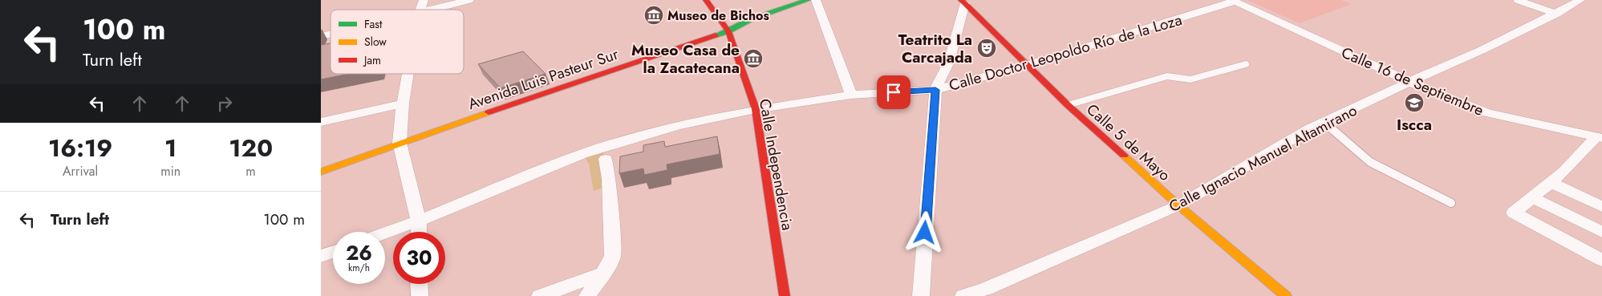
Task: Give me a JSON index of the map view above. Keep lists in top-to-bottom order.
{
  "streets": {
    "street": [
      "Calle Doctor Leopoldo Río de la Loza",
      "Avenida Luis Pasteur Sur",
      "Calle 16 de Septiembre",
      "Calle 5 de Mayo",
      "Calle Ignacio Manuel Altamirano",
      "Calle Independencia"
    ]
  },
  "crossings": [
    ["Calle Doctor Leopoldo Río de la Loza", "Calle 16 de Septiembre"],
    ["Calle Doctor Leopoldo Río de la Loza", "Calle 5 de Mayo"],
    ["Calle Doctor Leopoldo Río de la Loza", "Calle Independencia"],
    ["Avenida Luis Pasteur Sur", "Calle Independencia"],
    ["Calle 16 de Septiembre", "Calle Ignacio Manuel Altamirano"],
    ["Calle 5 de Mayo", "Calle Ignacio Manuel Altamirano"]
  ],
  "places": {
    "museum": ["Museo de Bichos", "Museo Casa de la Zacatecana"],
    "theatre": ["Teatrito La Carcajada"],
    "school or university": ["Iscca"]
  },
  "legend": ["Fast", "Slow", "Jam"],
  "page": {
    "turn": ["100 m", "Turn left"],
    "eta": [
      "16:19",
      "Arrival",
      "1",
      "min",
      "120",
      "m"
    ],
    "list": [
      {
        "name": "Turn left",
        "value": "100 m"
      }
    ],
    "speed": "26 km/h",
    "limit": "30"
  }
}
